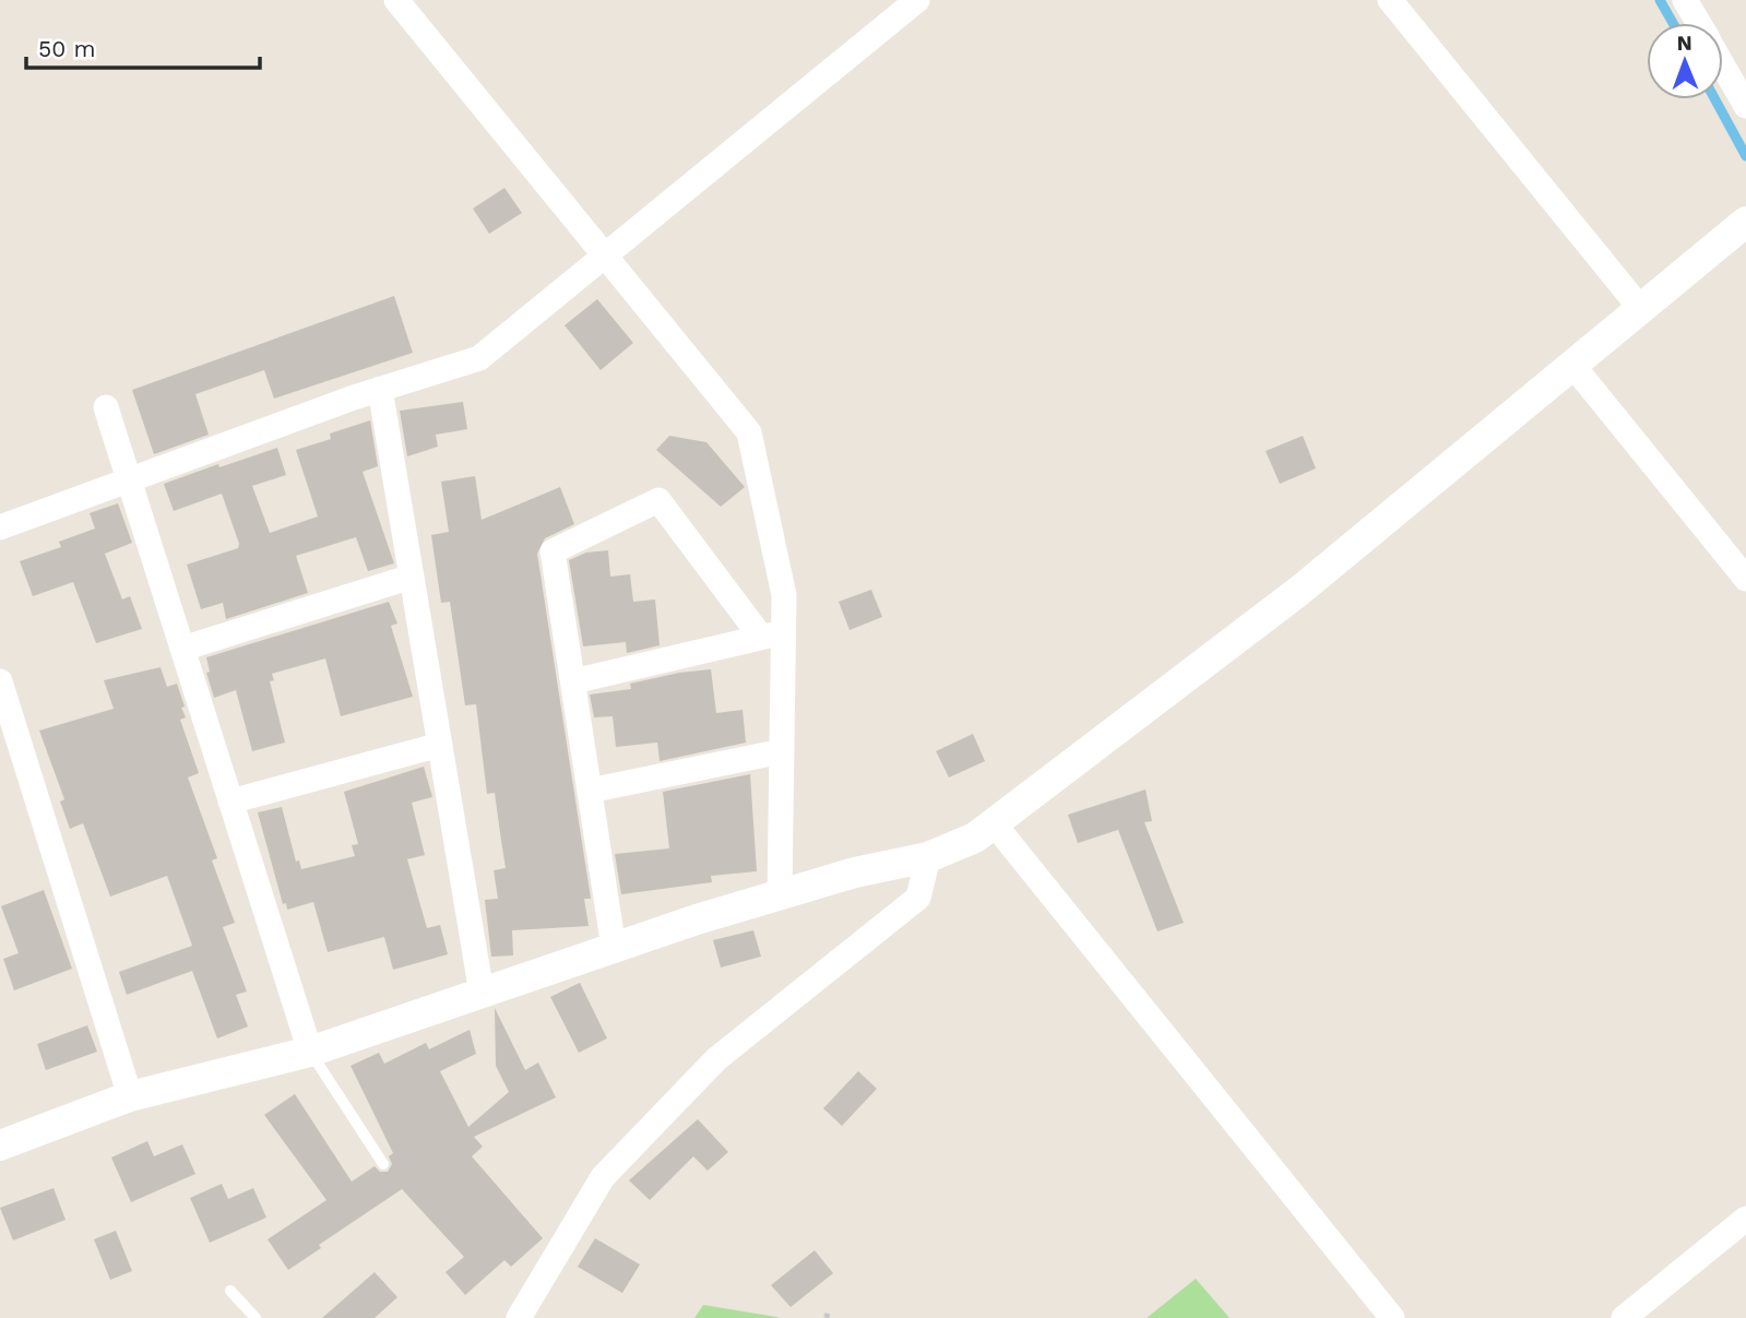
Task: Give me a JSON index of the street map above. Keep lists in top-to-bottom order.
{
  "scale_bar": "50 m",
  "north": "top"
}
